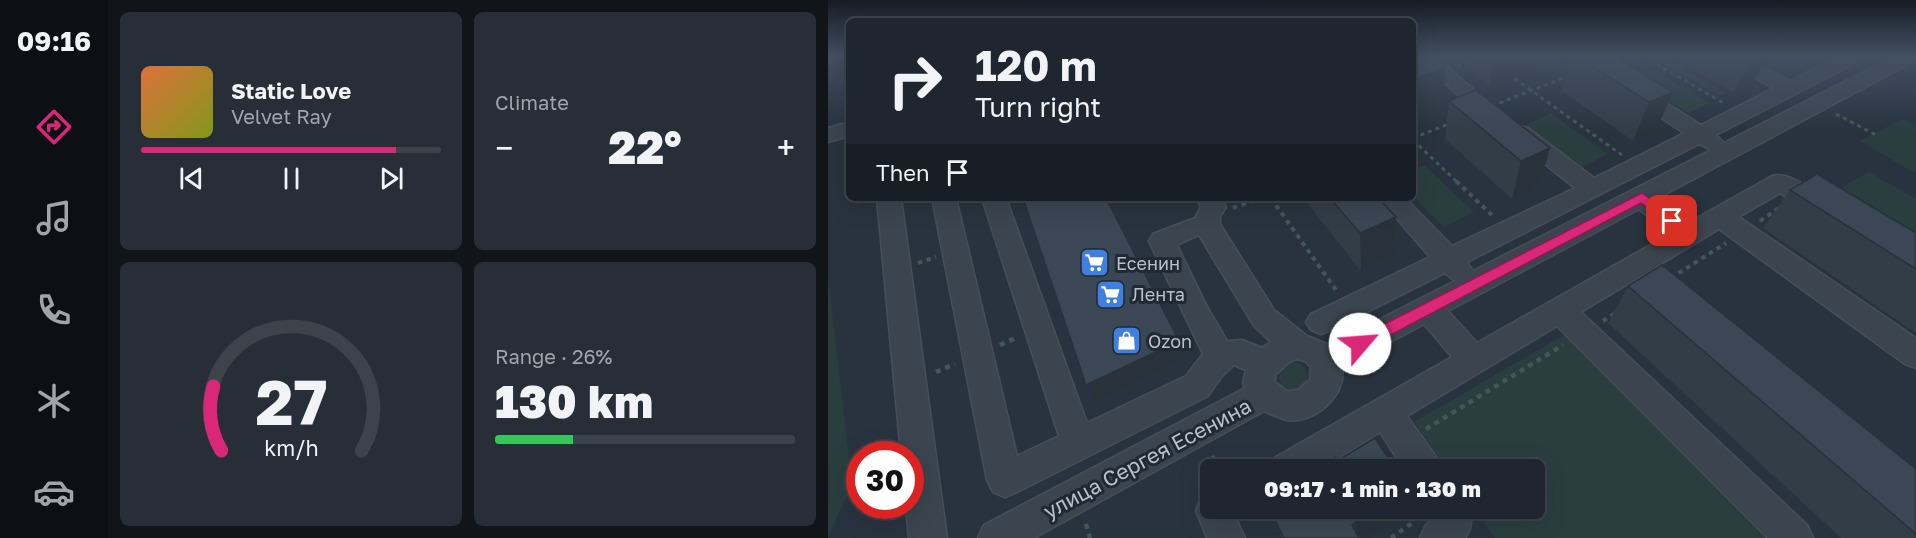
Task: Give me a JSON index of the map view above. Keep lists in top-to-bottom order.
{
  "streets": {
    "street": ["улица Сергея Есенина"]
  },
  "places": {
    "supermarket": ["Есенин", "Лента"],
    "shop": ["Ozon"]
  },
  "page": {
    "tabs": "09:16",
    "tile": [
      "Climate",
      ["Range · 26%", "130 km"]
    ],
    "turn": ["120 m", "Turn right"],
    "song": ["Static Love", "Velvet Ray"],
    "heat": ["−", "22°", "+"],
    "then": "Then",
    "limit": "30",
    "trip": "09:17 · 1 min · 130 m",
    "gauge": ["27", "km/h"]
  }
}
